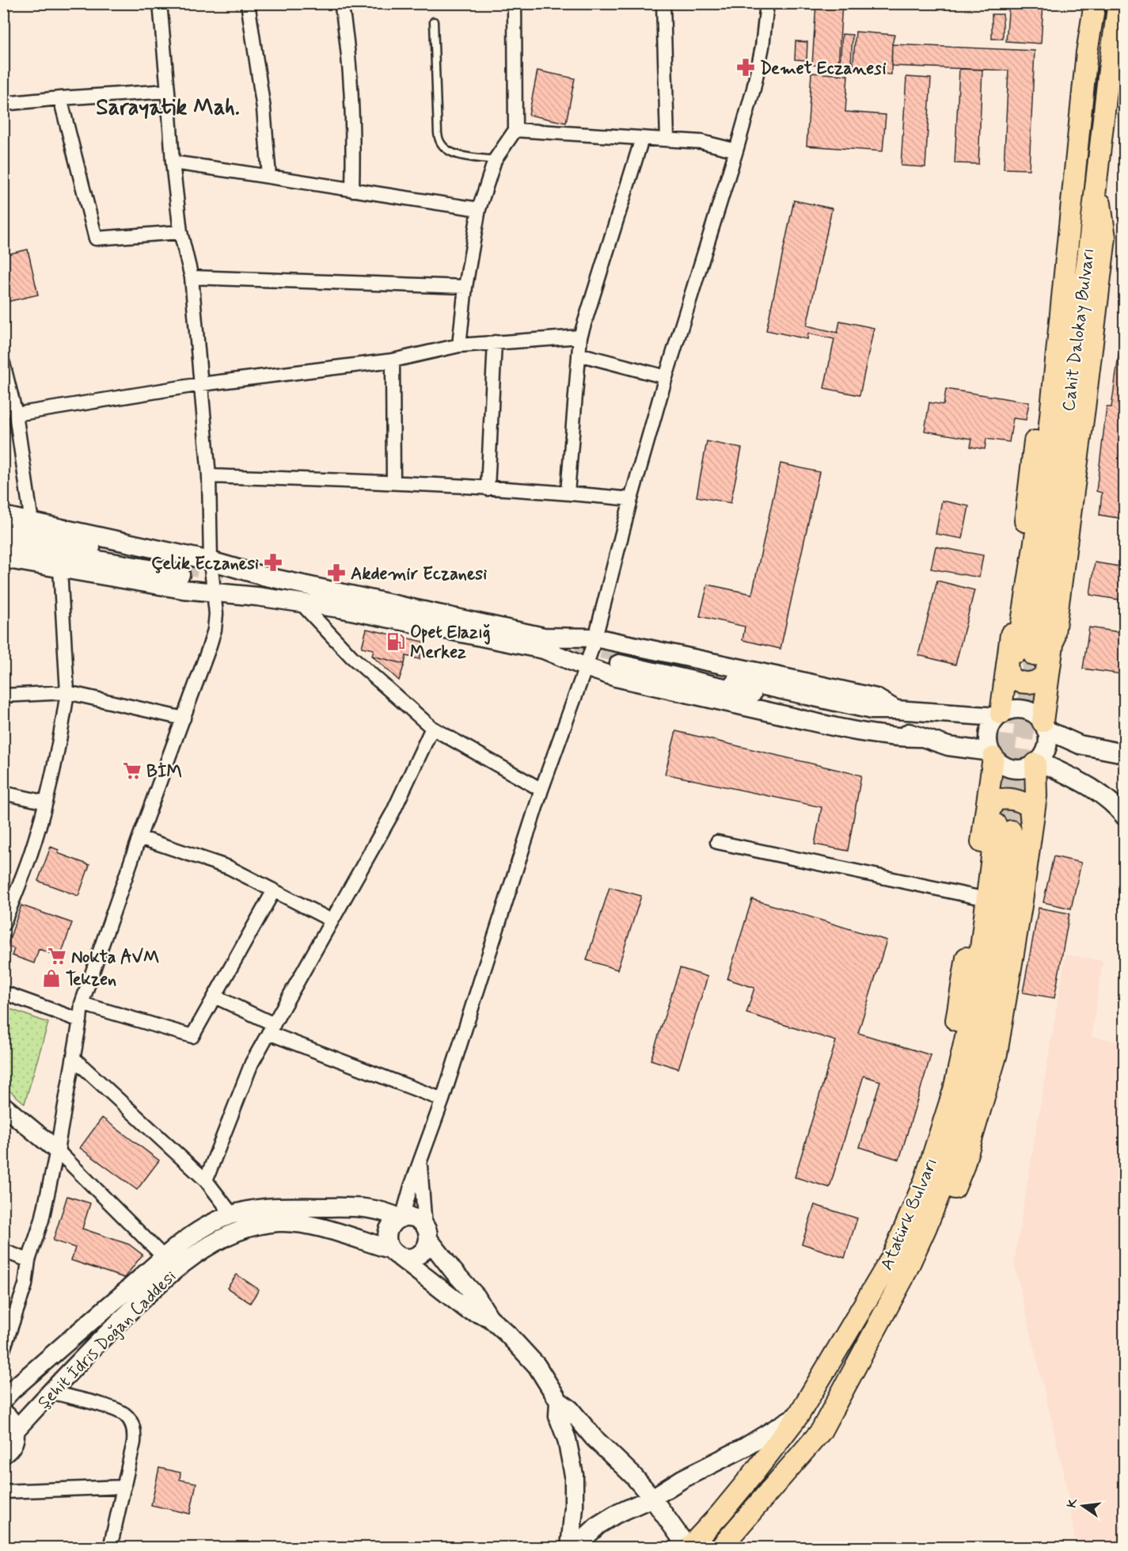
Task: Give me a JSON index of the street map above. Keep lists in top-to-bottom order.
{
  "streets": {
    "main road": ["Cahit Dalokay Bulvarı", "Atatürk Bulvarı", "Şehit İdris Doğan Caddesi"]
  },
  "districts": ["Sarayatik Mah."],
  "places": {
    "pharmacy": ["Demet Eczanesi", "Çelik Eczanesi", "Akdemir Eczanesi"],
    "fuel station": ["Opet Elazığ Merkez"],
    "supermarket": ["BİM", "Nokta AVM"],
    "shop": ["Tekzen"]
  },
  "north": "left"
}
